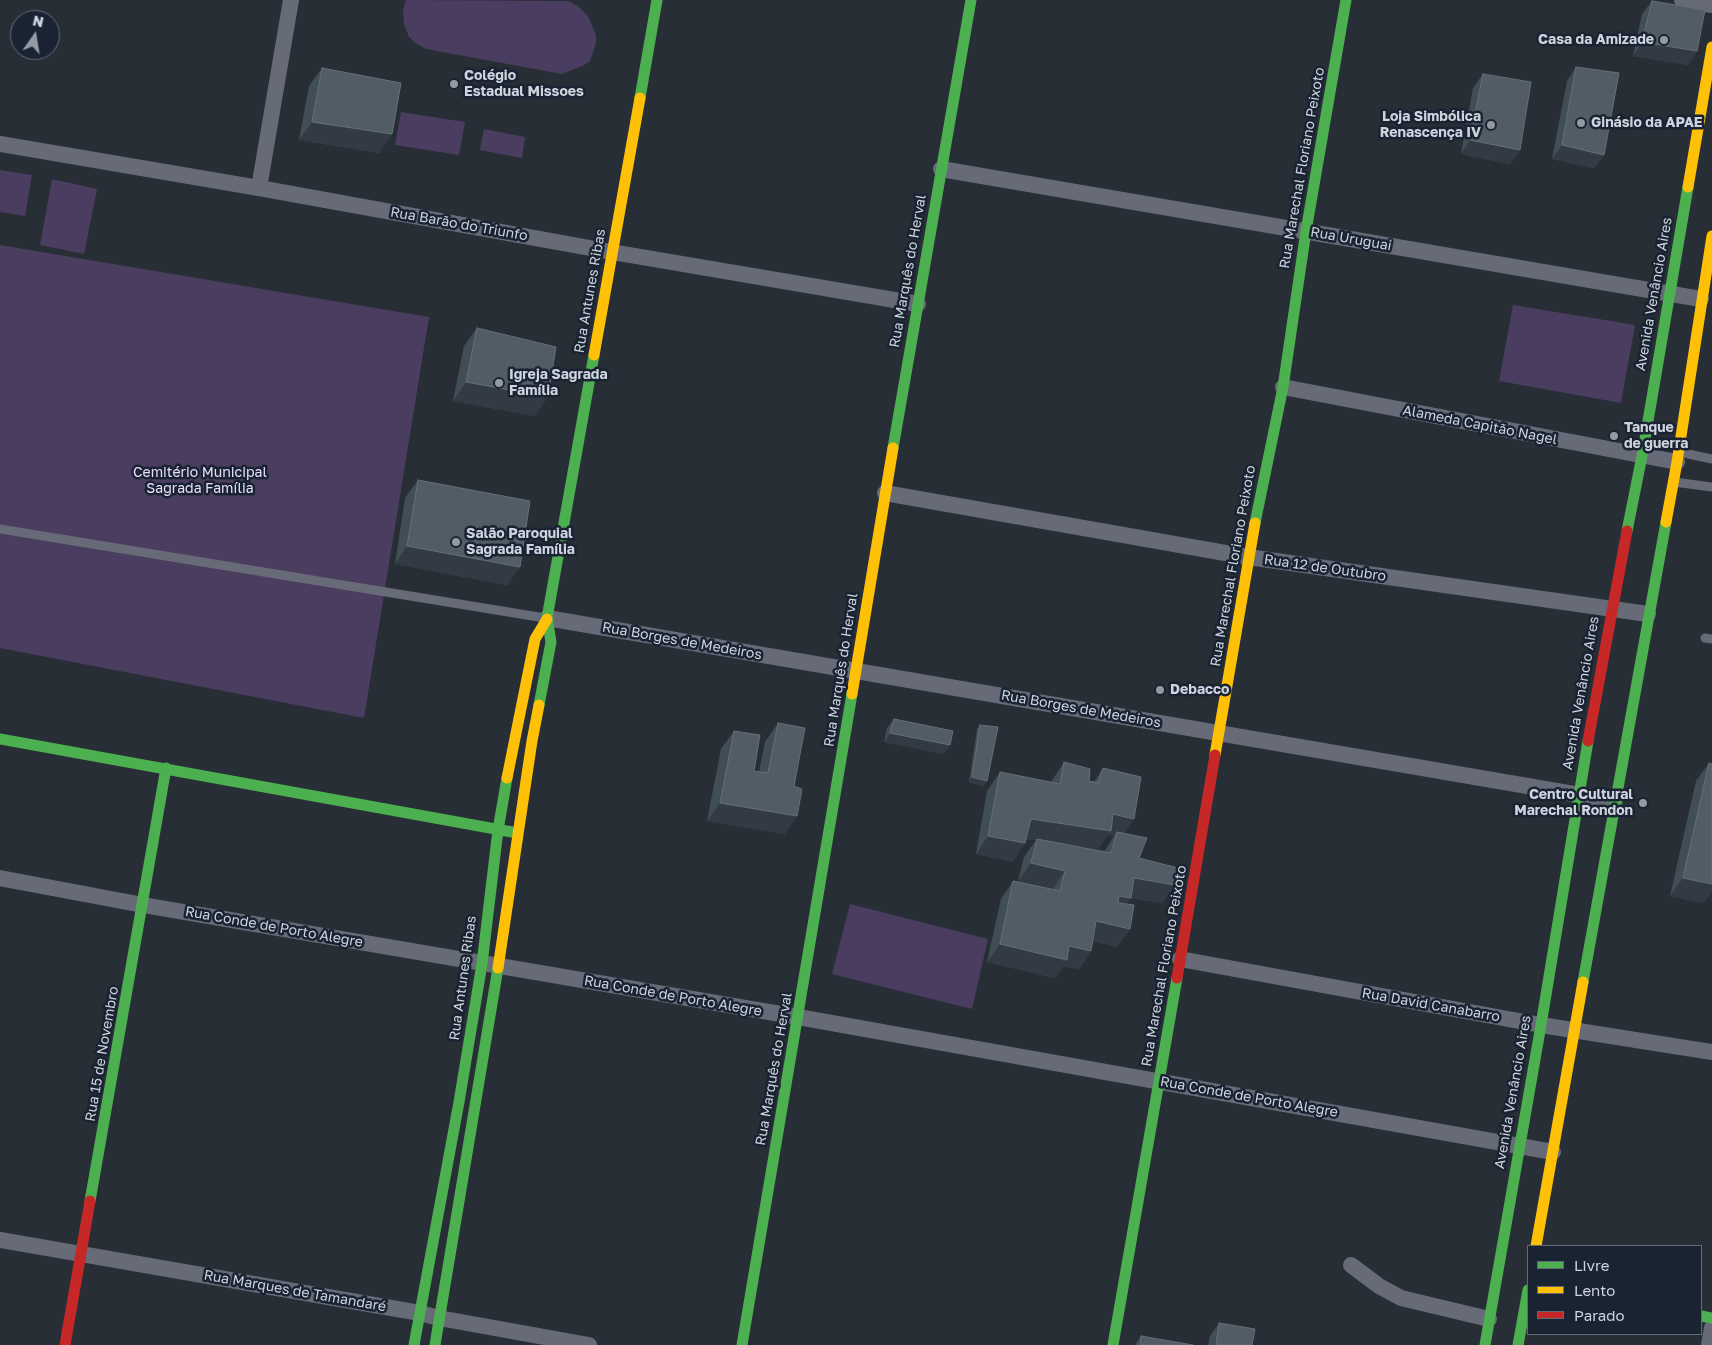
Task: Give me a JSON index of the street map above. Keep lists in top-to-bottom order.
{
  "streets": {
    "street": [
      "Rua Marechal Floriano Peixoto",
      "Rua Barão do Triunfo",
      "Rua Uruguai",
      "Rua Marquês do Herval",
      "Rua Antunes Ribas",
      "Avenida Venâncio Aires",
      "Alameda Capitão Nagel",
      "Rua 12 de Outubro",
      "Rua Borges de Medeiros",
      "Rua Conde de Porto Alegre",
      "Rua David Canabarro",
      "Rua 15 de Novembro",
      "Rua Marques de Tamandaré"
    ]
  },
  "crossings": [
    ["Rua Marechal Floriano Peixoto", "Rua Uruguai"],
    ["Rua Marechal Floriano Peixoto", "Alameda Capitão Nagel"],
    ["Rua Marechal Floriano Peixoto", "Rua 12 de Outubro"],
    ["Rua Marechal Floriano Peixoto", "Rua Borges de Medeiros"],
    ["Rua Marechal Floriano Peixoto", "Rua Conde de Porto Alegre"],
    ["Rua Marechal Floriano Peixoto", "Rua David Canabarro"],
    ["Rua Barão do Triunfo", "Rua Marquês do Herval"],
    ["Rua Barão do Triunfo", "Rua Antunes Ribas"],
    ["Rua Uruguai", "Rua Marquês do Herval"],
    ["Rua Uruguai", "Avenida Venâncio Aires"],
    ["Rua Marquês do Herval", "Rua 12 de Outubro"],
    ["Rua Marquês do Herval", "Rua Borges de Medeiros"],
    ["Rua Marquês do Herval", "Rua Conde de Porto Alegre"],
    ["Rua Antunes Ribas", "Rua Borges de Medeiros"],
    ["Rua Antunes Ribas", "Rua Conde de Porto Alegre"],
    ["Rua Antunes Ribas", "Rua Marques de Tamandaré"],
    ["Avenida Venâncio Aires", "Alameda Capitão Nagel"],
    ["Avenida Venâncio Aires", "Rua 12 de Outubro"],
    ["Avenida Venâncio Aires", "Rua Borges de Medeiros"],
    ["Avenida Venâncio Aires", "Rua Conde de Porto Alegre"],
    ["Avenida Venâncio Aires", "Rua David Canabarro"],
    ["Rua Conde de Porto Alegre", "Rua 15 de Novembro"],
    ["Rua 15 de Novembro", "Rua Marques de Tamandaré"]
  ],
  "parks": ["Cemitério Municipal Sagrada Família"],
  "places": [
    "Casa da Amizade",
    "Colégio Estadual Missoes",
    "Ginásio da APAE",
    "Loja Simbólica Renascença IV",
    "Igreja Sagrada Família",
    "Tanque de guerra",
    "Salão Paroquial Sagrada Família",
    "Debacco",
    "Centro Cultural Marechal Rondon"
  ],
  "legend": ["Livre", "Lento", "Parado"],
  "north": "top"
}
